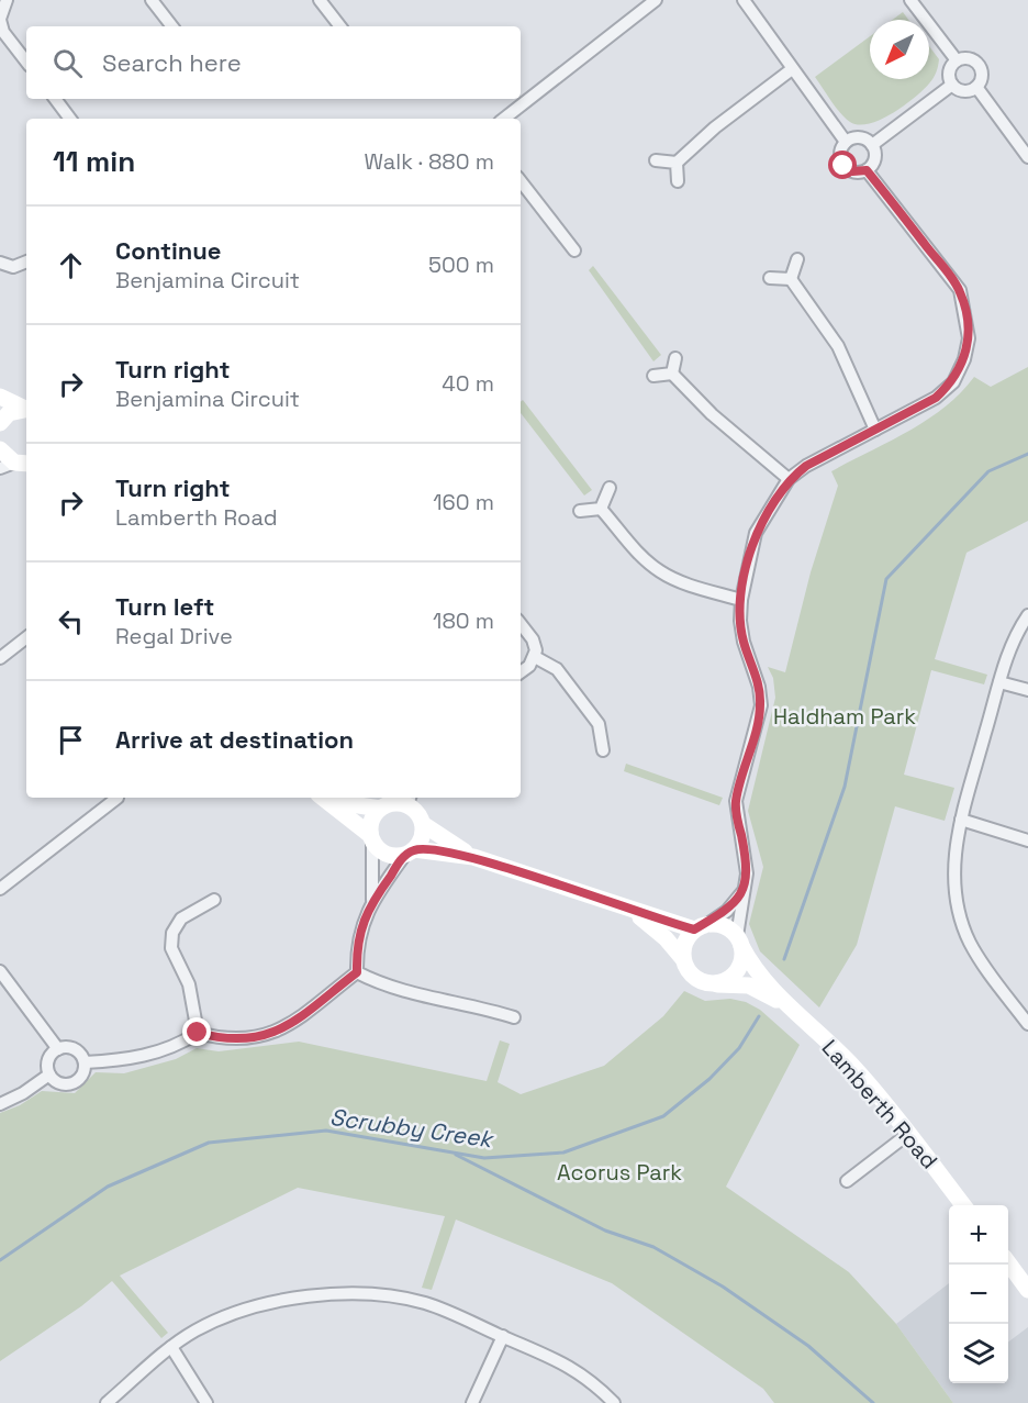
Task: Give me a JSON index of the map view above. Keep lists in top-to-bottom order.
{
  "streets": {
    "street": ["Lamberth Road"]
  },
  "water": ["Scrubby Creek"],
  "parks": ["Haldham Park", "Acorus Park"],
  "north": "bottom left",
  "page": {
    "search": "Search here",
    "heading": ["11 min", "Walk · 880 m"],
    "list": [
      ["Continue", "Benjamina Circuit", "500 m"],
      ["Turn right", "Benjamina Circuit", "40 m"],
      ["Turn right", "Lamberth Road", "160 m"],
      ["Turn left", "Regal Drive", "180 m"],
      "Arrive at destination"
    ],
    "map_buttons": ["+", "−"]
  }
}
